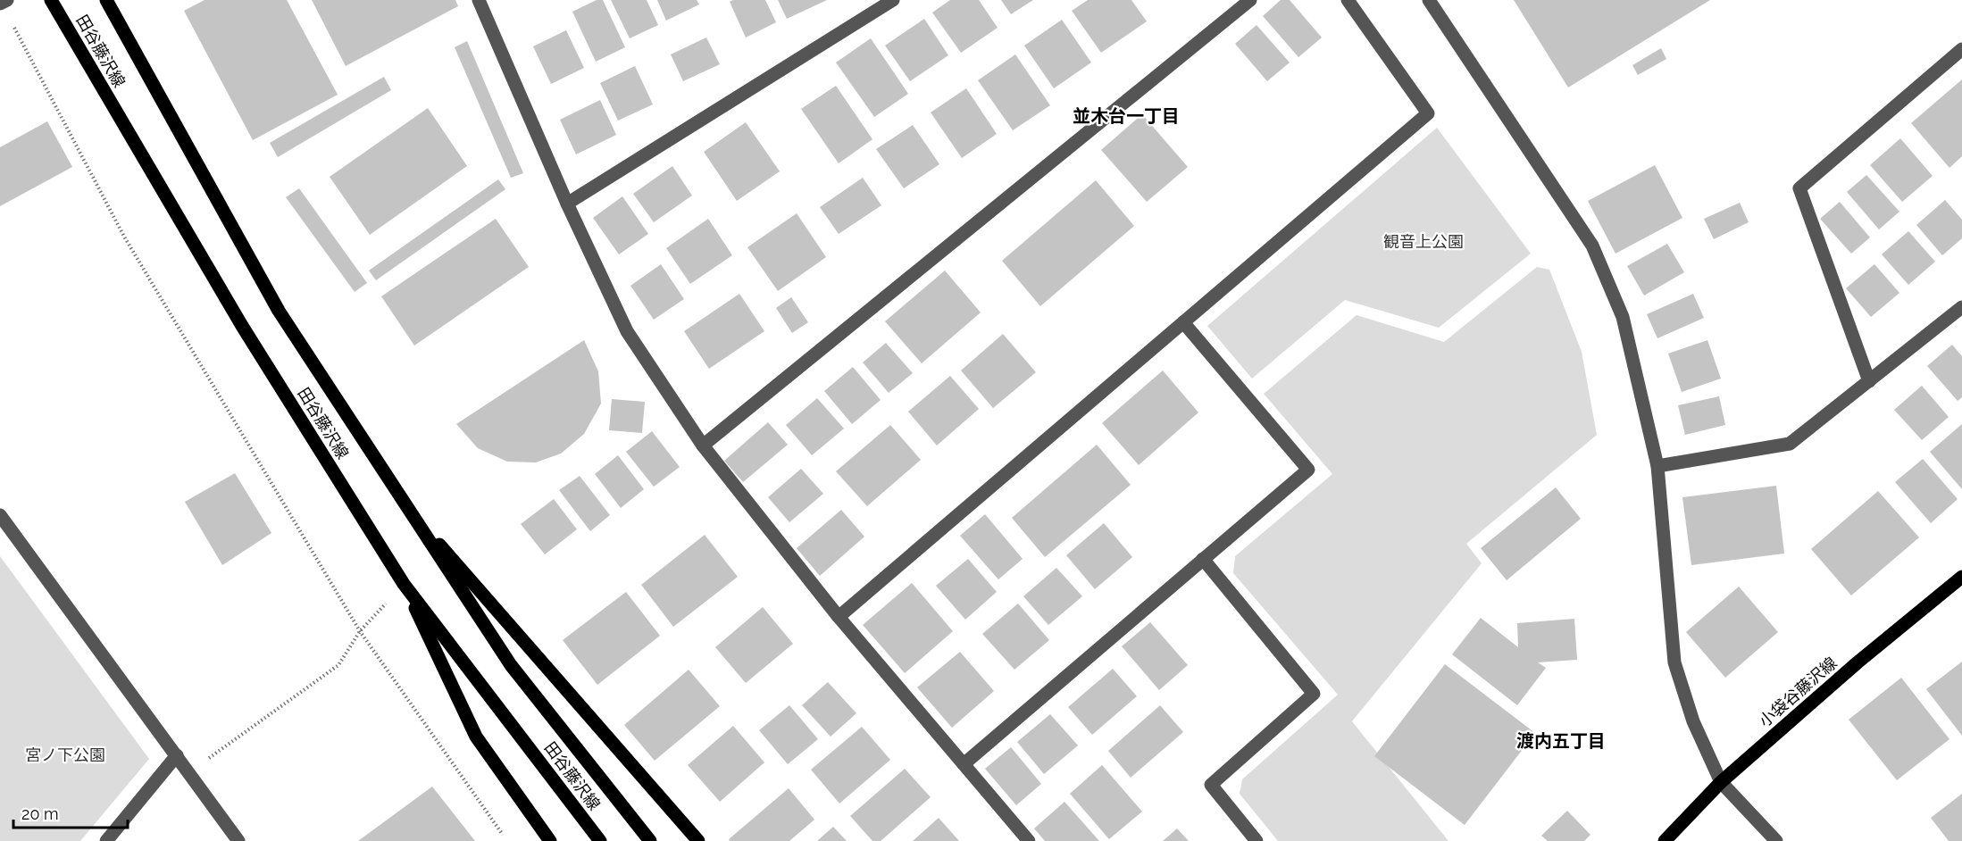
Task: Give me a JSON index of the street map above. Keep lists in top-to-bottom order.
{
  "streets": {
    "main road": ["田谷藤沢線", "小袋谷藤沢線"]
  },
  "districts": ["並木台一丁目", "渡内五丁目"],
  "parks": ["観音上公園", "宮ノ下公園"],
  "scale_bar": "20 m"
}
